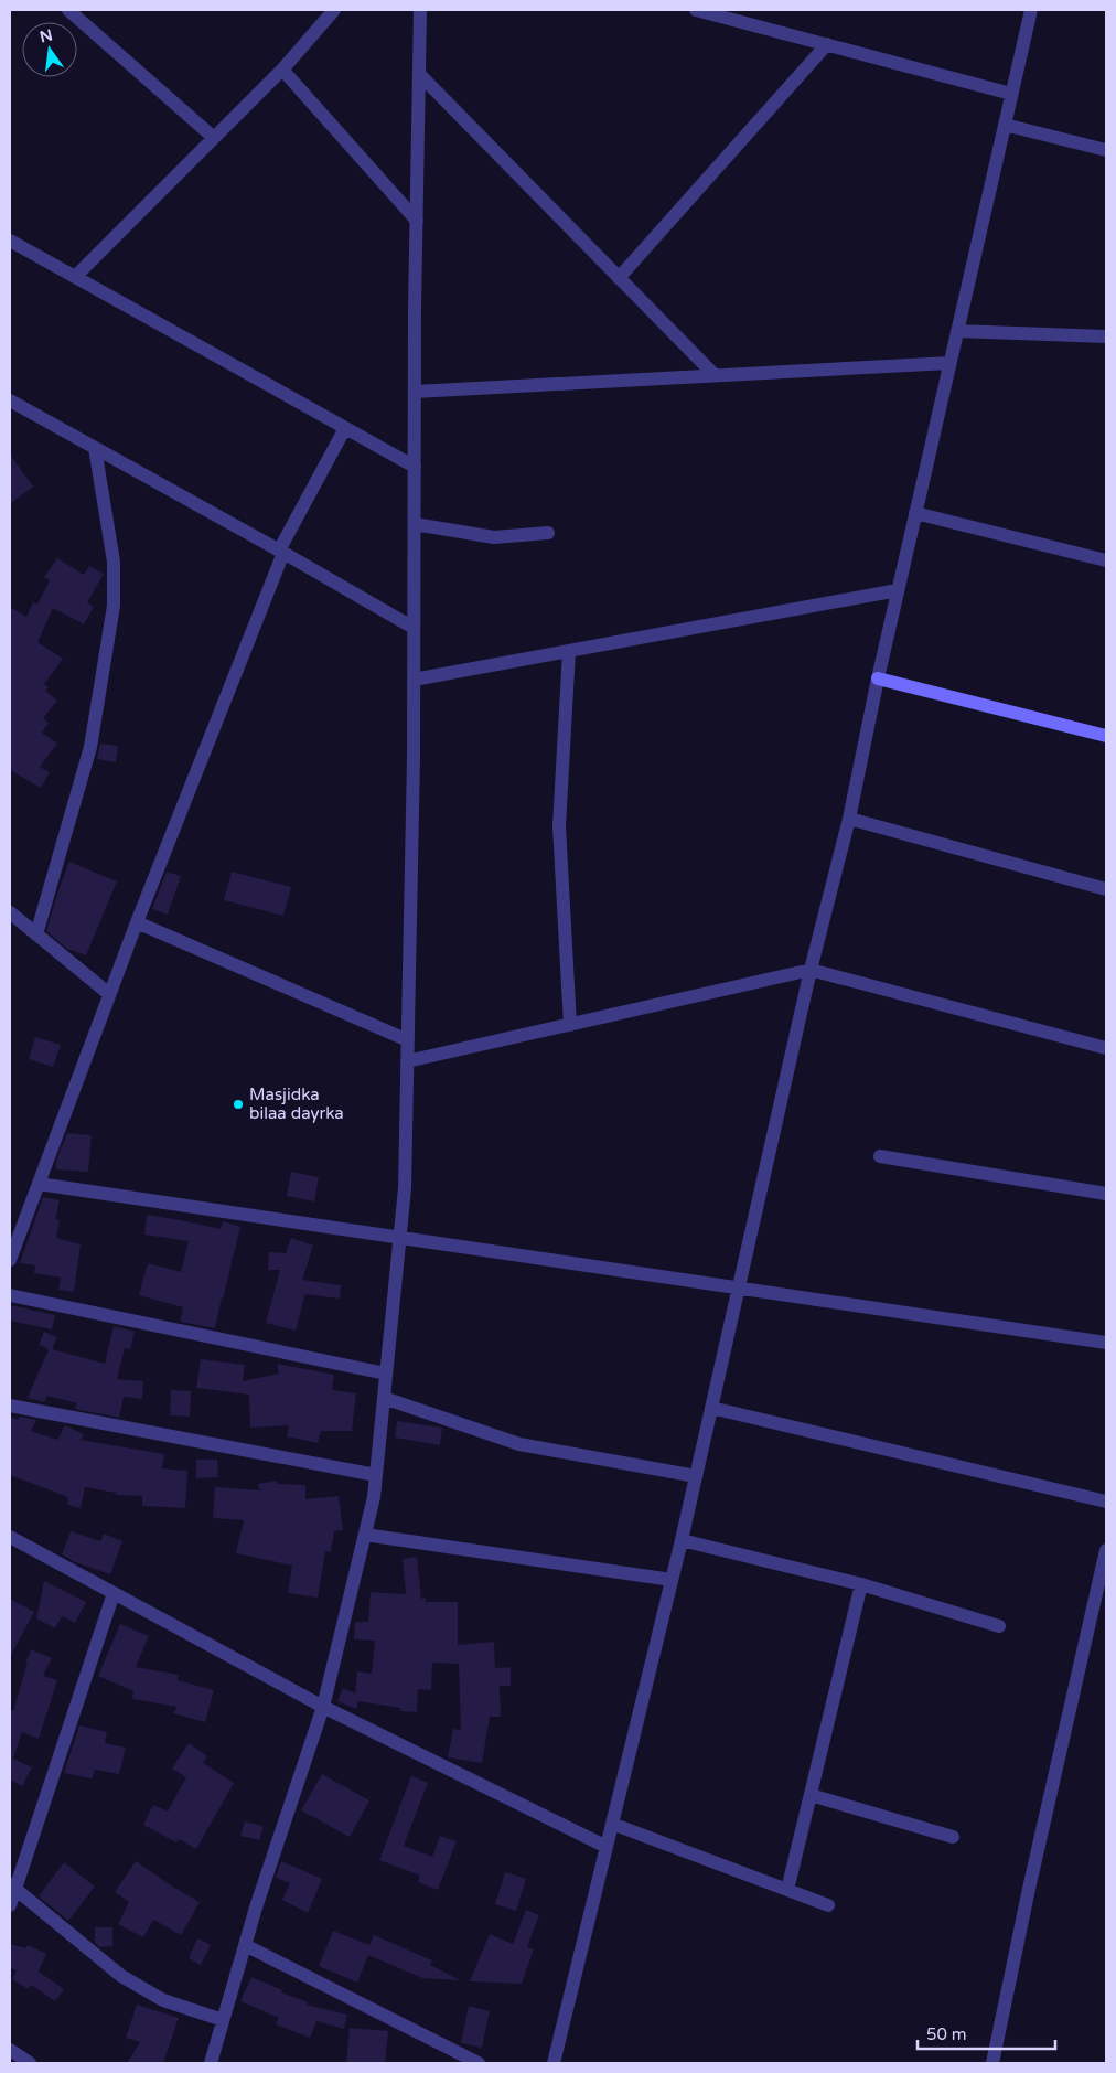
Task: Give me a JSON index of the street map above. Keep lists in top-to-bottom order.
{
  "places": ["Masjidka bilaa dayrka"],
  "scale_bar": "50 m",
  "north": "top"
}
